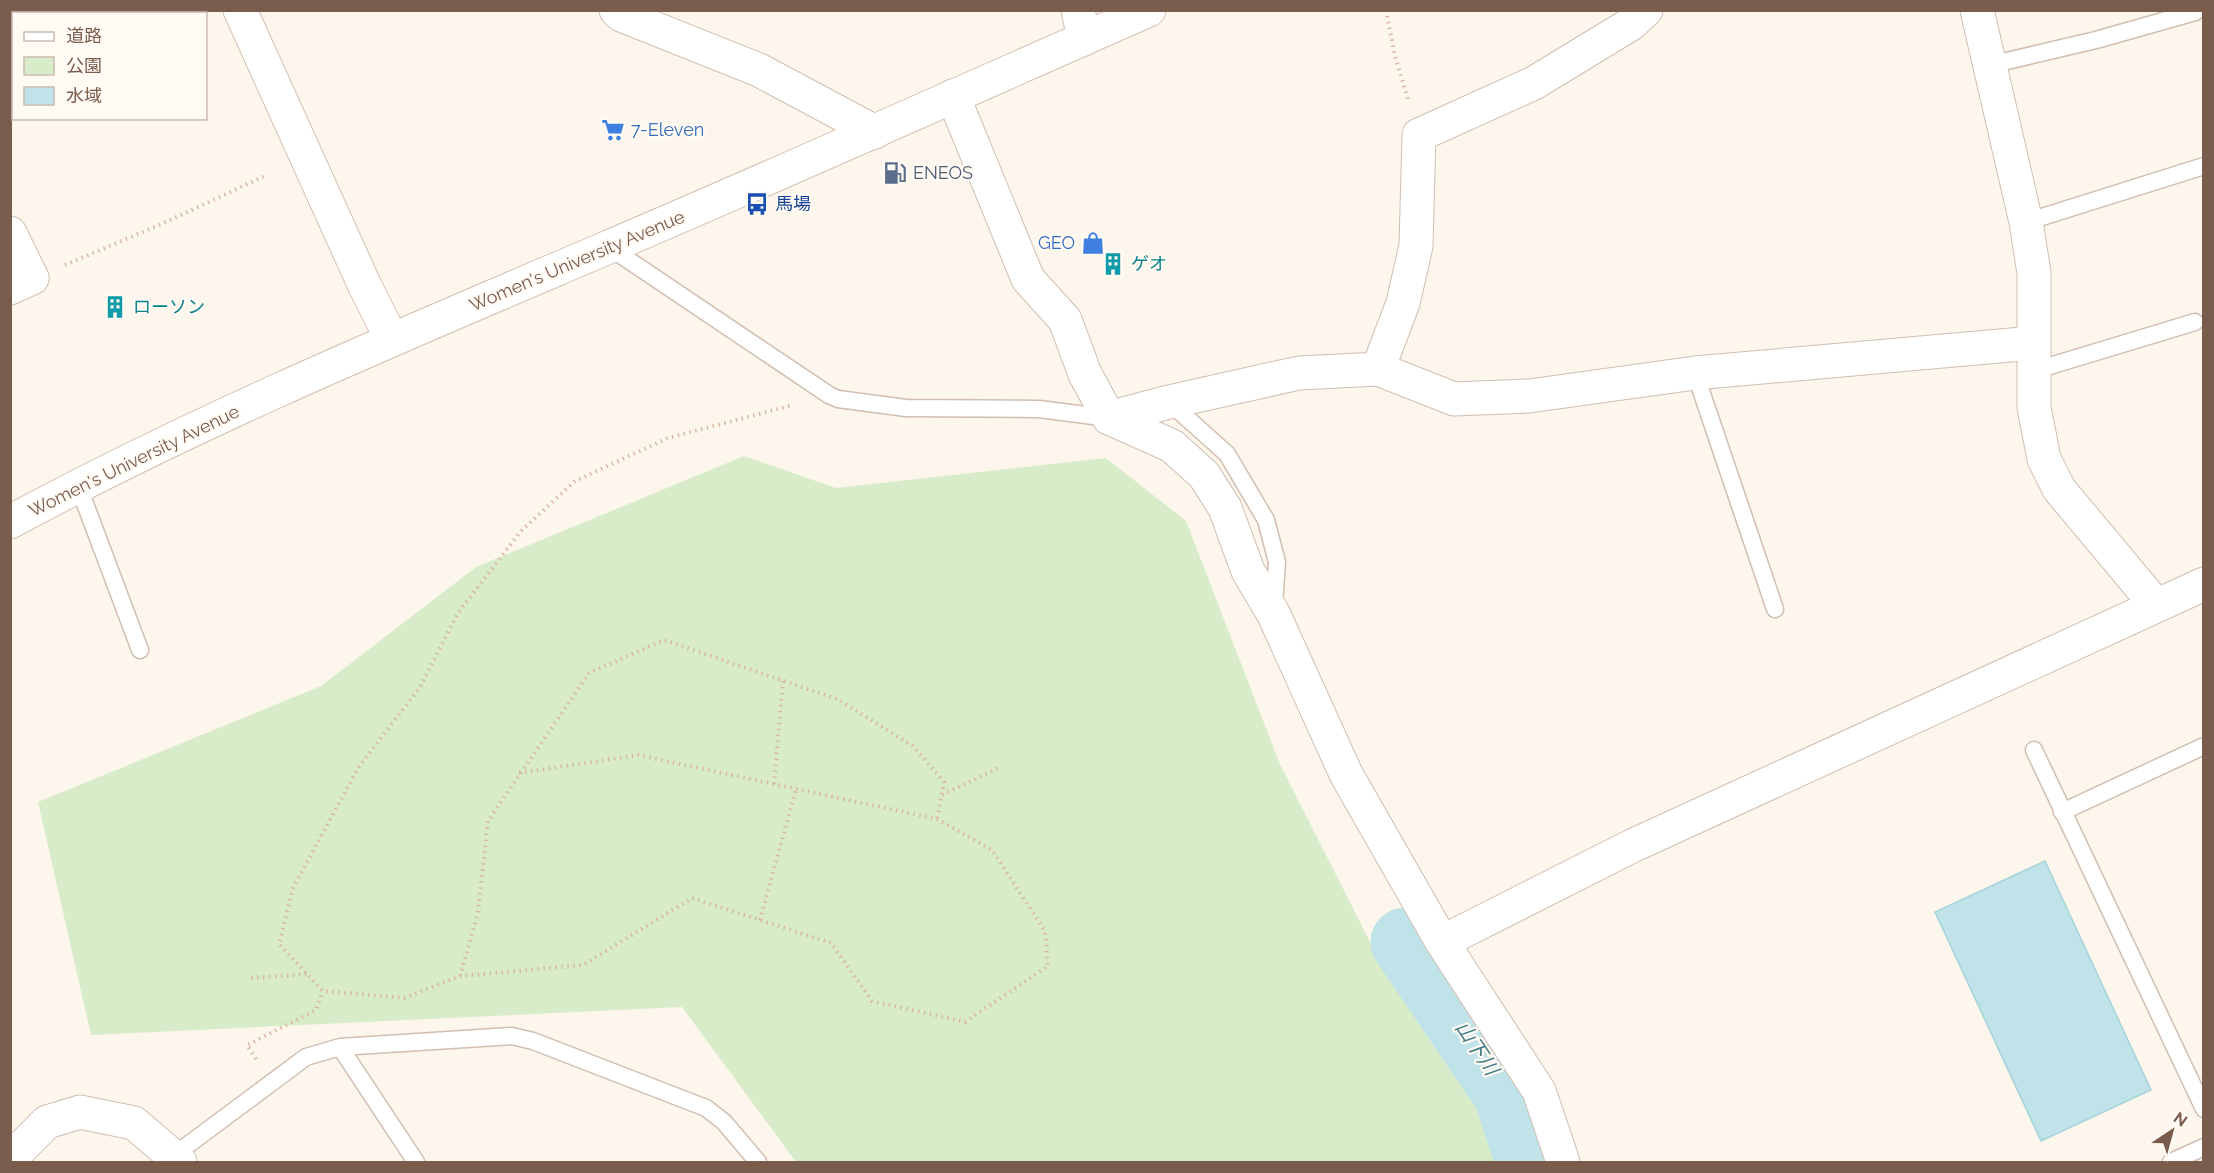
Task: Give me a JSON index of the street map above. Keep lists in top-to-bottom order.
{
  "streets": {
    "street": ["Women's University Avenue"]
  },
  "water": ["山下川"],
  "places": {
    "supermarket": ["7-Eleven"],
    "fuel station": ["ENEOS"],
    "bus stop": ["馬場"],
    "shop": ["GEO"],
    "building": ["ゲオ", "ローソン"]
  },
  "legend": ["道路", "公園", "水域"],
  "north": "top right"
}
